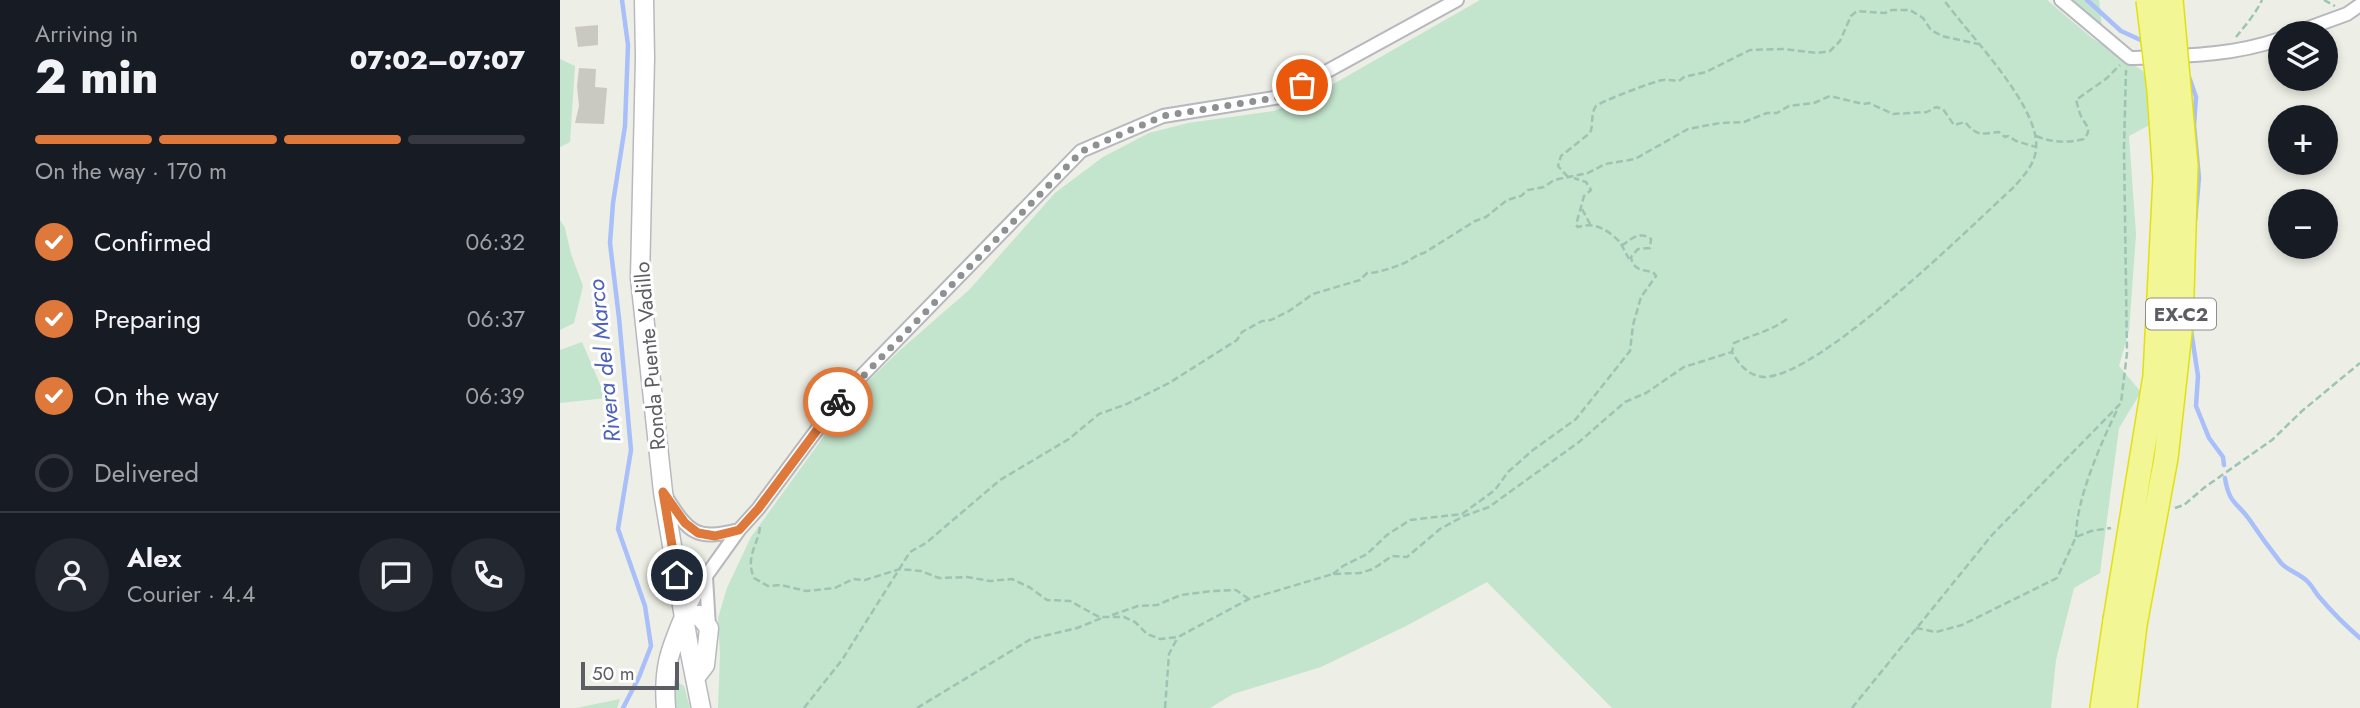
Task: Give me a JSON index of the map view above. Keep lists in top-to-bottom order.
{
  "streets": {
    "highway": ["EX-C2"],
    "main road": ["Ronda Puente Vadillo"]
  },
  "water": ["Rivera del Marco"],
  "scale_bar": "50 m",
  "page": {
    "heading": ["2 min", "Arriving in", "07:02–07:07"],
    "panel": ["Alex", "Courier · 4.4"],
    "map_buttons": ["+", "−"],
    "bar": "On the way · 170 m",
    "list": [
      ["Confirmed", "06:32"],
      ["Preparing", "06:37"],
      ["On the way", "06:39"],
      "Delivered"
    ],
    "scale": "50 m"
  }
}
